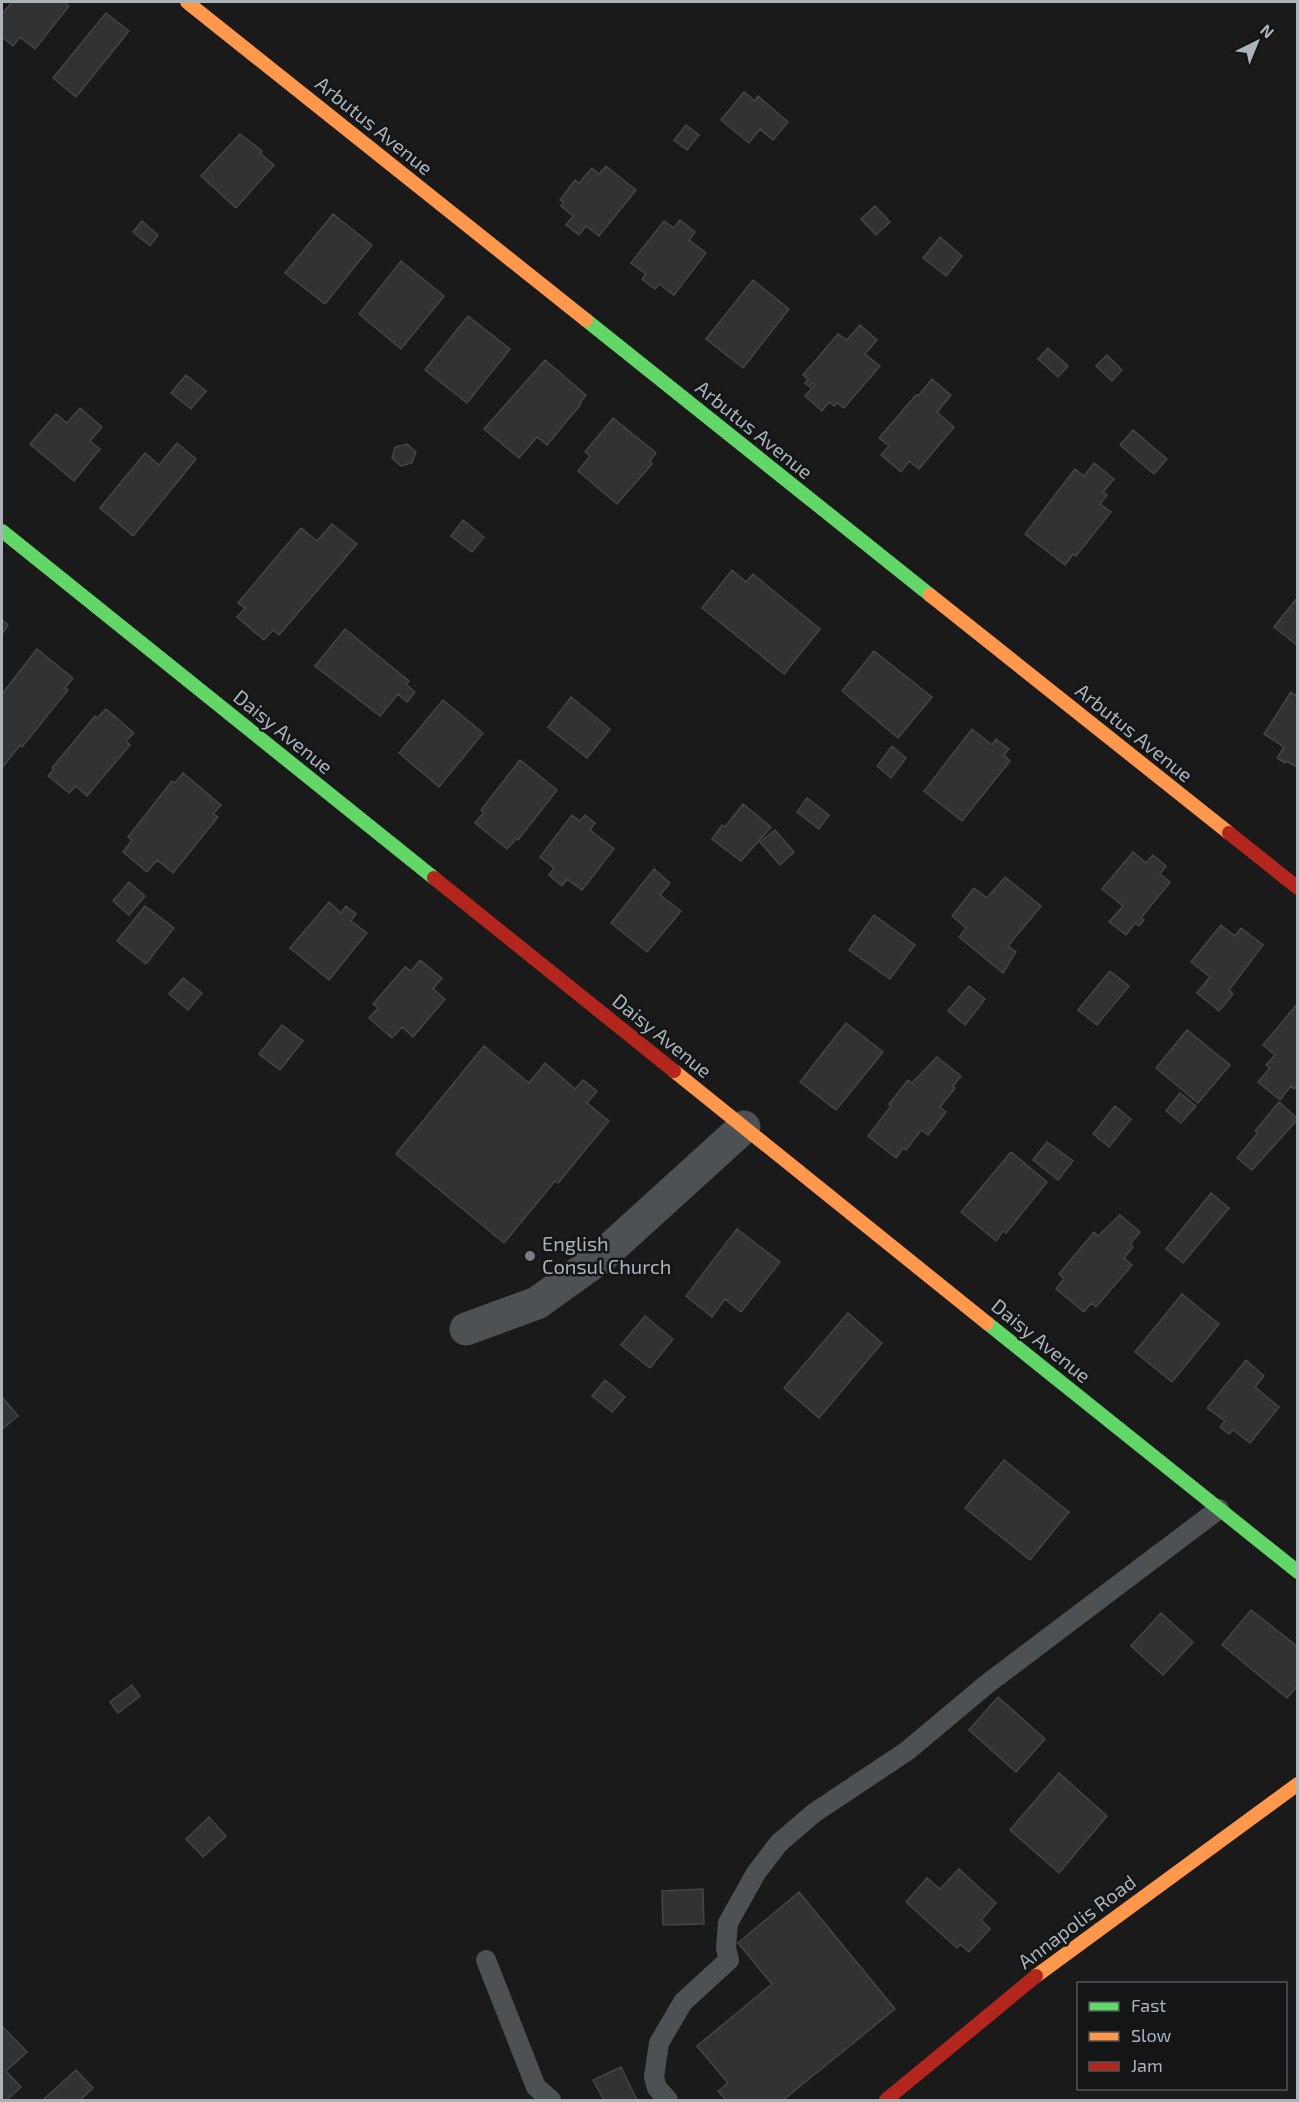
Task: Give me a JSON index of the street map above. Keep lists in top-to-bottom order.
{
  "streets": {
    "street": ["Arbutus Avenue", "Daisy Avenue", "Annapolis Road"]
  },
  "places": ["English Consul Church"],
  "legend": ["Fast", "Slow", "Jam"],
  "north": "top right"
}
